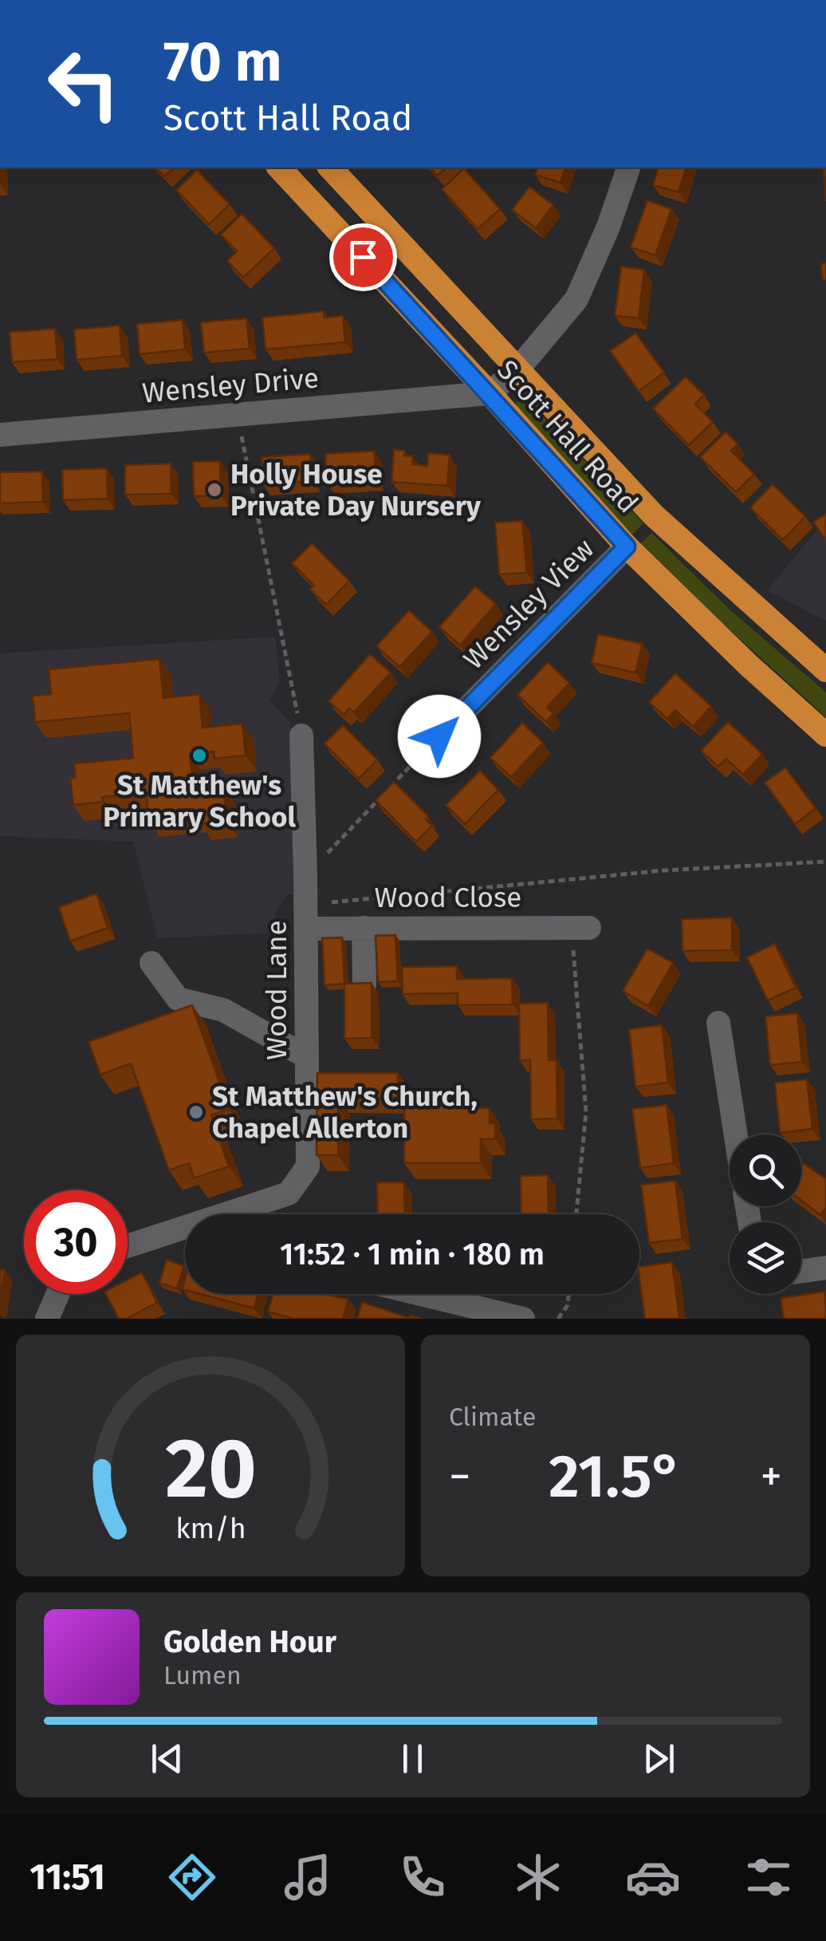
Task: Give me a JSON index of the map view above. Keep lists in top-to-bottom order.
{
  "streets": {
    "highway": ["Scott Hall Road"],
    "street": [
      "Wensley Drive",
      "Wensley View",
      "Wood Close",
      "Wood Lane"
    ]
  },
  "crossings": [
    ["Wensley Drive", "Scott Hall Road"],
    ["Scott Hall Road", "Wensley View"],
    ["Wood Close", "Wood Lane"]
  ],
  "places": ["Holly House Private Day Nursery", "St Matthew's Primary School", "St Matthew's Church, Chapel Allerton"],
  "page": {
    "turn": ["70 m", "Scott Hall Road"],
    "limit": "30",
    "trip": "11:52 · 1 min · 180 m",
    "tile": "Climate",
    "heat": ["−", "21.5°", "+"],
    "song": ["Golden Hour", "Lumen"],
    "tabs": "11:51",
    "gauge": ["20", "km/h"]
  }
}
